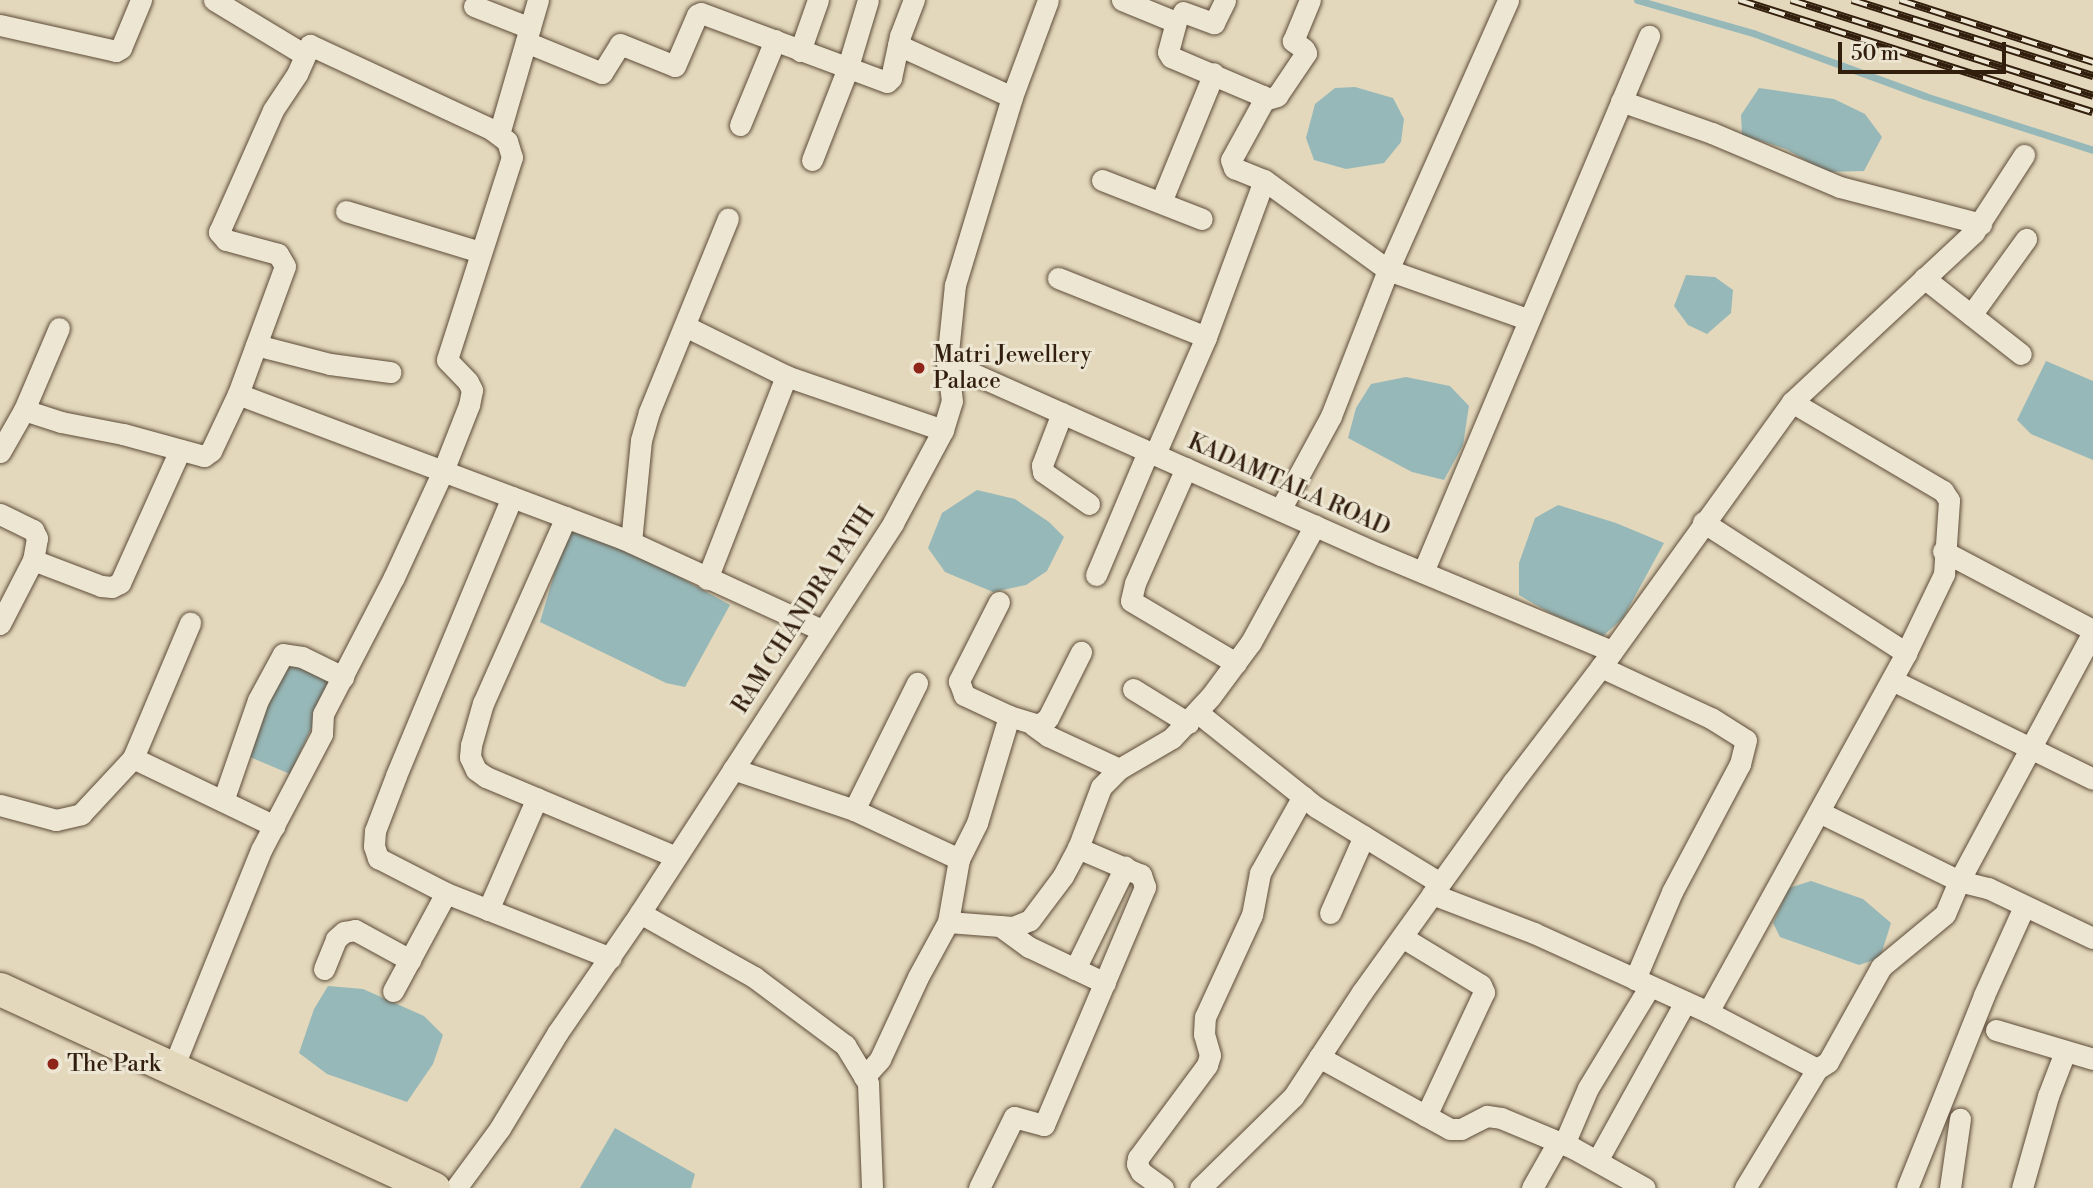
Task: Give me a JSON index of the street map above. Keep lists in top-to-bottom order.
{
  "streets": {
    "street": ["KADAMTALA ROAD", "RAM CHANDRA PATH"]
  },
  "crossings": [
    ["KADAMTALA ROAD", "RAM CHANDRA PATH"]
  ],
  "places": ["Matri Jewellery Palace", "The Park"],
  "scale_bar": "50 m"
}
